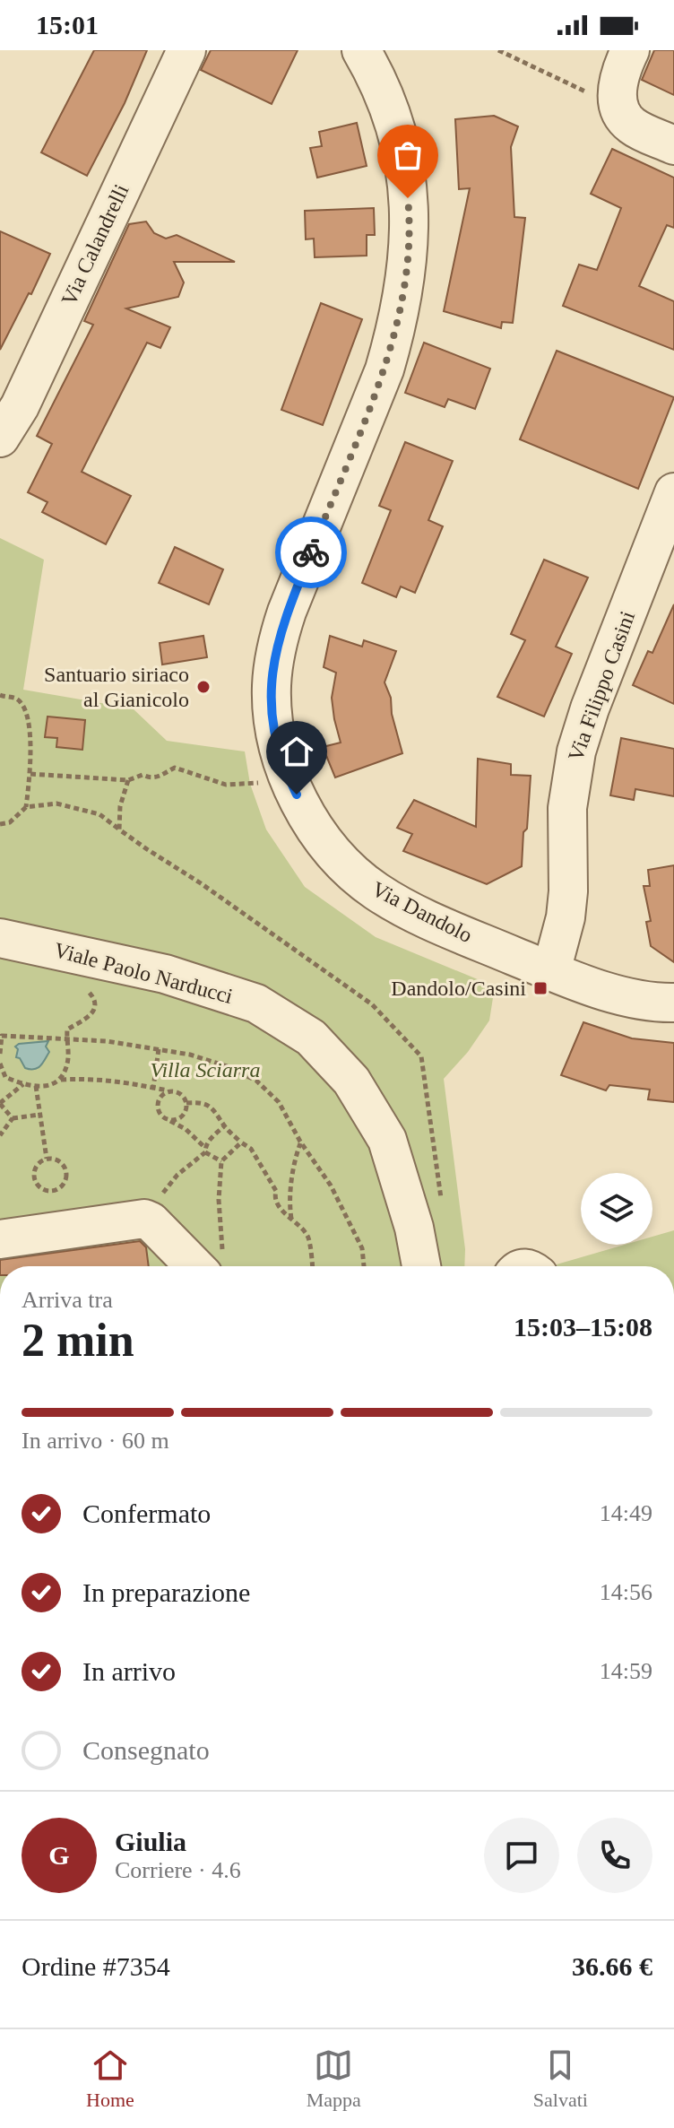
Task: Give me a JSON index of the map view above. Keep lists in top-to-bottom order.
{
  "streets": {
    "street": [
      "Via Calandrelli",
      "Via Filippo Casini",
      "Via Dandolo",
      "Viale Paolo Narducci"
    ]
  },
  "crossings": [
    ["Via Filippo Casini", "Via Dandolo"]
  ],
  "parks": ["Villa Sciarra"],
  "places": {
    "other": ["Santuario siriaco al Gianicolo"],
    "transit": ["Dandolo/Casini"]
  },
  "page": {
    "status": "15:01",
    "heading": ["2 min", "Arriva tra", "15:03–15:08"],
    "panel": [
      "Giulia",
      "Corriere · 4.6",
      "Ordine #7354",
      "36.66 €"
    ],
    "bar": "In arrivo · 60 m",
    "list": [
      ["Confermato", "14:49"],
      ["In preparazione", "14:56"],
      ["In arrivo", "14:59"],
      "Consegnato"
    ],
    "round": "G",
    "tabs": ["Home", "Mappa", "Salvati"]
  }
}
